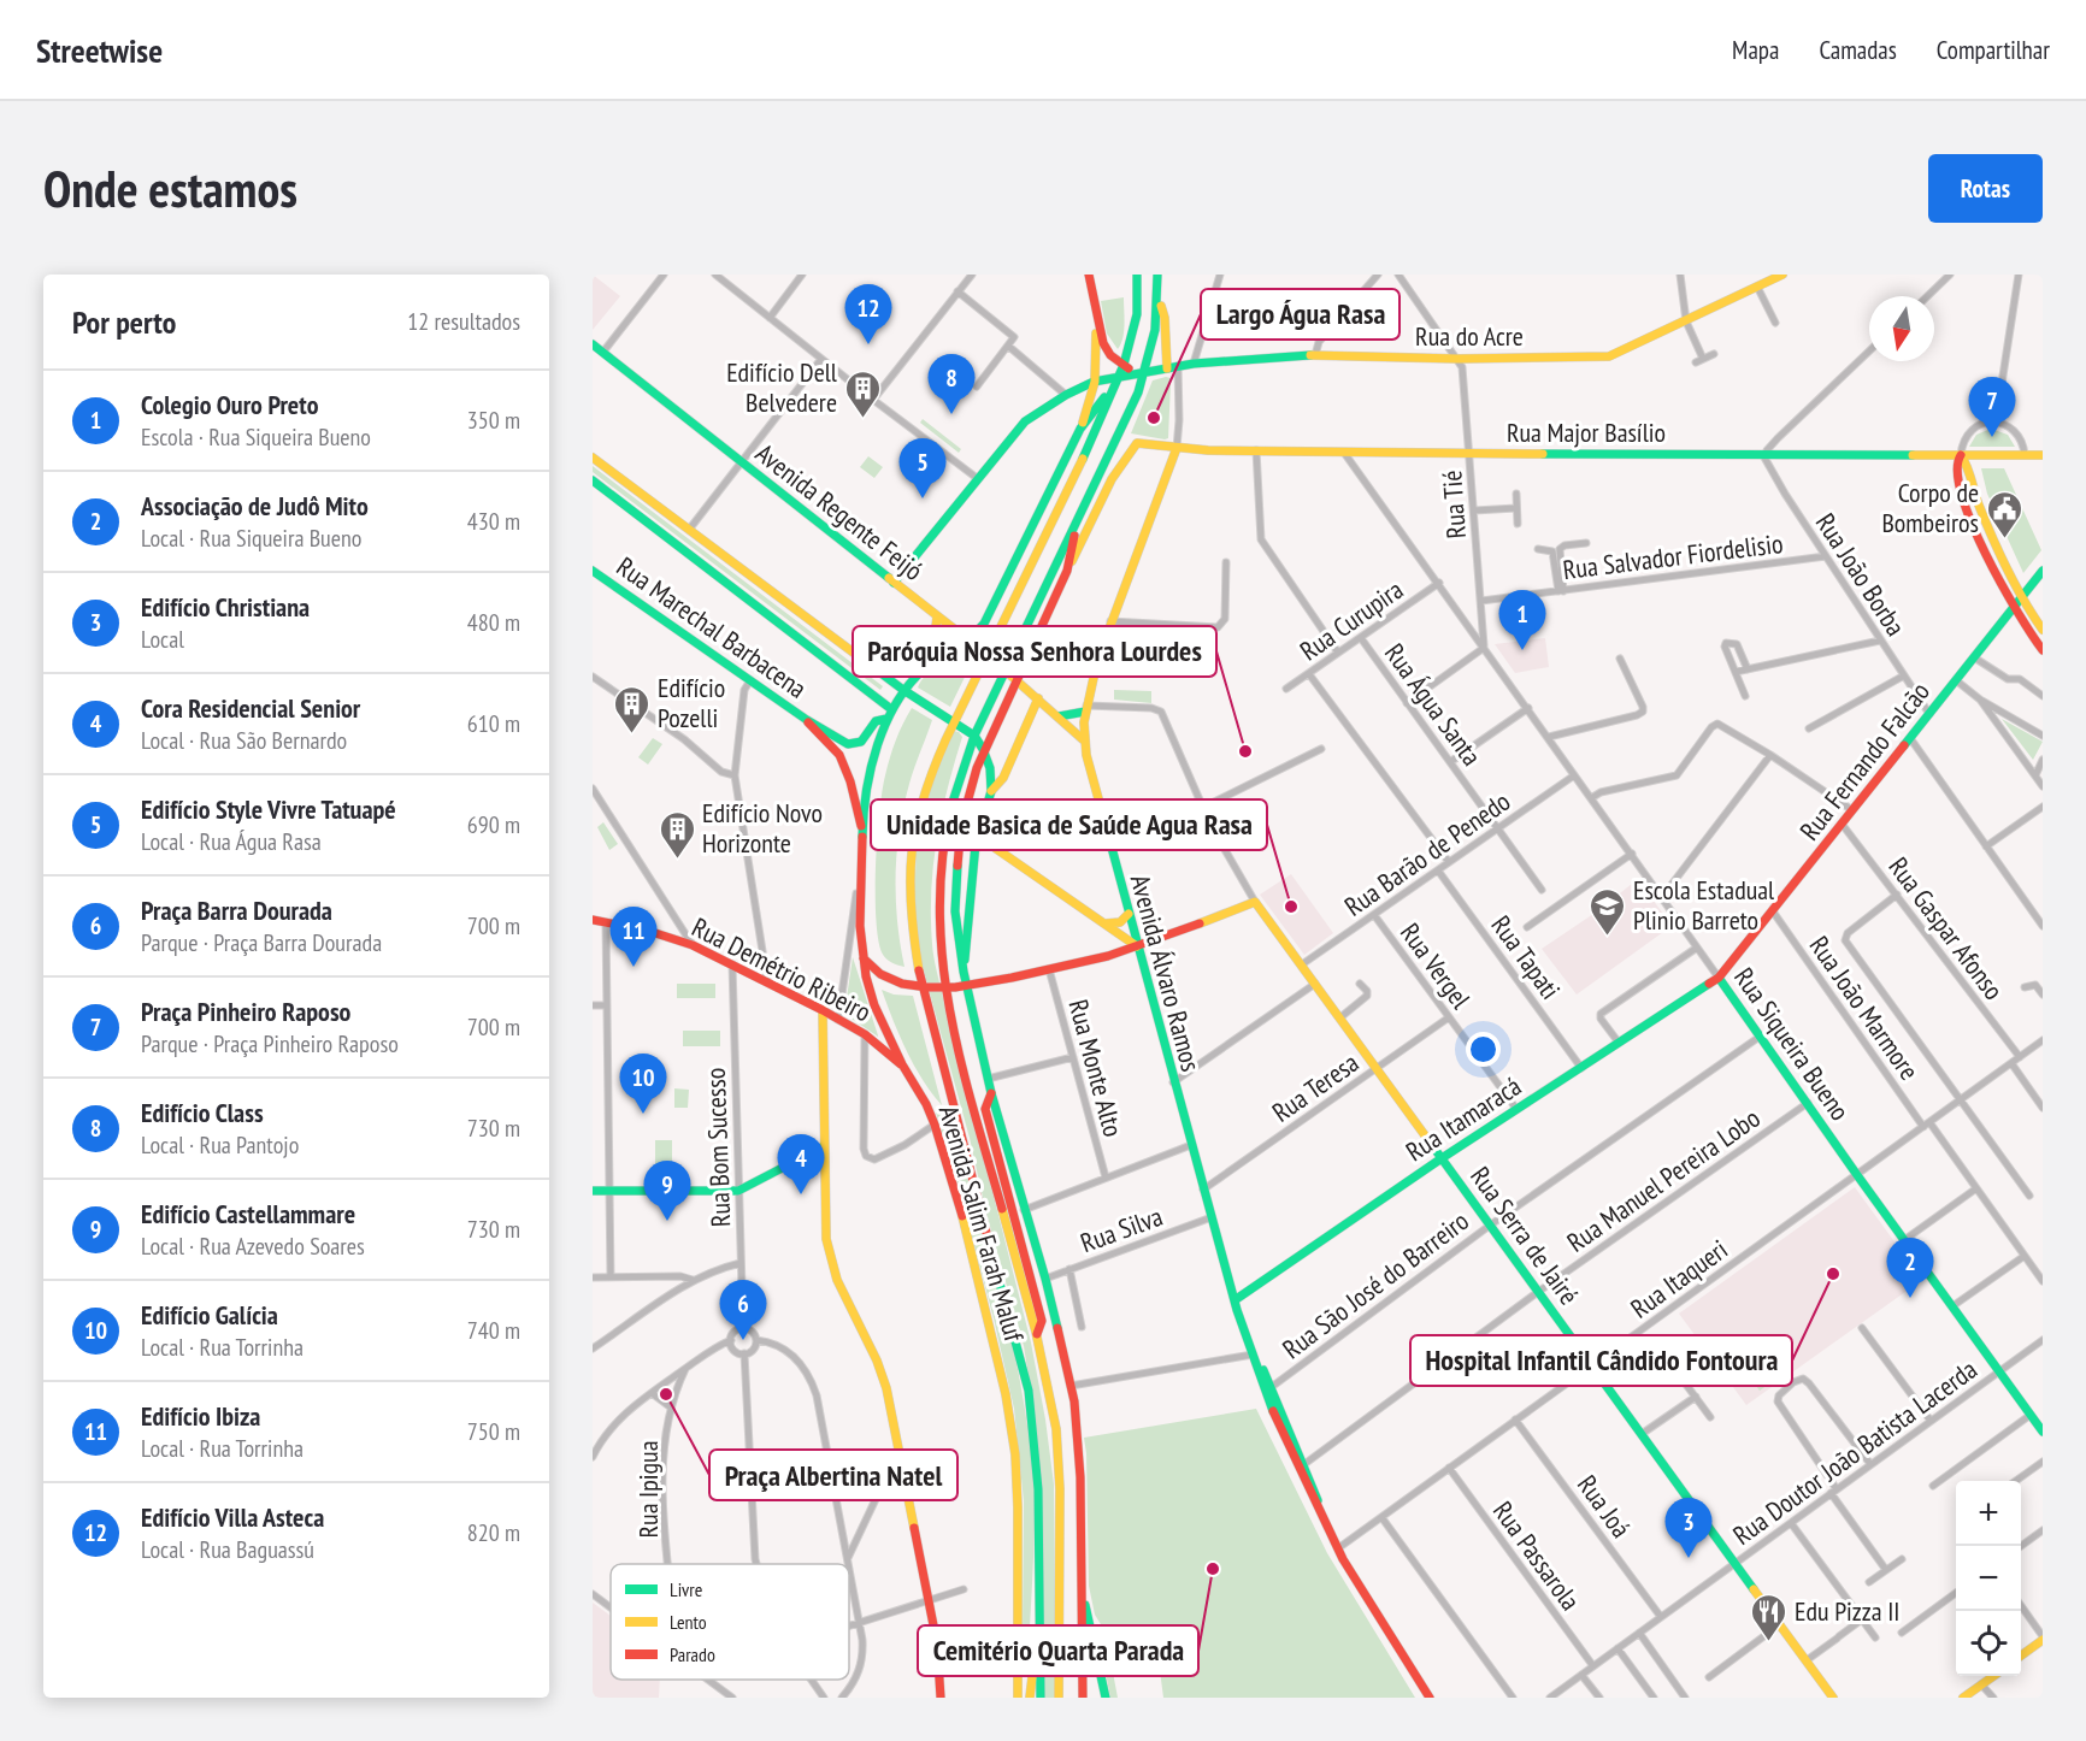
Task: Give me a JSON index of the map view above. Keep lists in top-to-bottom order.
{
  "streets": {
    "main road": [
      "Rua do Acre",
      "Rua Major Basílio",
      "Avenida Regente Feijó",
      "Rua Marechal Barbacena",
      "Rua Fernando Falcão",
      "Rua Demétrio Ribeiro",
      "Avenida Álvaro Ramos",
      "Rua Siqueira Bueno",
      "Rua Itamaracá",
      "Avenida Salim Farah Maluf",
      "Rua Serra de Jairé"
    ],
    "street": [
      "Rua Tié",
      "Rua Salvador Fiordelisio",
      "Rua João Borba",
      "Rua Curupira",
      "Rua Água Santa",
      "Rua Barão de Penedo",
      "Rua Gaspar Afonso",
      "Rua Tapati",
      "Rua Vergel",
      "Rua João Marmore",
      "Rua Monte Alto",
      "Rua Teresa",
      "Rua Bom Sucesso",
      "Rua Manuel Pereira Lobo",
      "Rua Silva",
      "Rua Itaqueri",
      "Rua São José do Barreiro",
      "Rua Doutor João Batista Lacerda",
      "Rua Ipigua",
      "Rua Joá",
      "Rua Passarola"
    ]
  },
  "crossings": [
    ["Rua do Acre", "Rua Tié"],
    ["Rua do Acre", "Avenida Regente Feijó"],
    ["Rua do Acre", "Avenida Álvaro Ramos"],
    ["Rua do Acre", "Avenida Salim Farah Maluf"],
    ["Rua Major Basílio", "Rua Tié"],
    ["Rua Major Basílio", "Rua João Borba"],
    ["Rua Major Basílio", "Avenida Álvaro Ramos"],
    ["Rua Major Basílio", "Rua Siqueira Bueno"],
    ["Rua Major Basílio", "Avenida Salim Farah Maluf"],
    ["Rua Tié", "Rua Salvador Fiordelisio"],
    ["Rua Tié", "Rua Siqueira Bueno"],
    ["Avenida Regente Feijó", "Avenida Álvaro Ramos"],
    ["Avenida Regente Feijó", "Avenida Salim Farah Maluf"],
    ["Rua Salvador Fiordelisio", "Rua João Borba"],
    ["Rua João Borba", "Rua Fernando Falcão"],
    ["Rua Curupira", "Rua Água Santa"],
    ["Rua Curupira", "Rua Siqueira Bueno"],
    ["Rua Marechal Barbacena", "Avenida Salim Farah Maluf"],
    ["Rua Água Santa", "Rua Barão de Penedo"],
    ["Rua Fernando Falcão", "Rua Gaspar Afonso"],
    ["Rua Fernando Falcão", "Rua João Marmore"],
    ["Rua Fernando Falcão", "Rua Siqueira Bueno"],
    ["Rua Fernando Falcão", "Rua Itamaracá"],
    ["Rua Barão de Penedo", "Rua Tapati"],
    ["Rua Barão de Penedo", "Rua Vergel"],
    ["Rua Barão de Penedo", "Rua Siqueira Bueno"],
    ["Rua Barão de Penedo", "Rua Serra de Jairé"],
    ["Rua Gaspar Afonso", "Rua Itaqueri"],
    ["Rua Tapati", "Rua Itamaracá"],
    ["Rua Vergel", "Rua Teresa"],
    ["Rua Vergel", "Rua Itamaracá"],
    ["Rua Demétrio Ribeiro", "Avenida Álvaro Ramos"],
    ["Rua Demétrio Ribeiro", "Rua Monte Alto"],
    ["Rua Demétrio Ribeiro", "Rua Bom Sucesso"],
    ["Rua Demétrio Ribeiro", "Avenida Salim Farah Maluf"],
    ["Avenida Álvaro Ramos", "Rua Teresa"],
    ["Avenida Álvaro Ramos", "Rua Itamaracá"],
    ["Avenida Álvaro Ramos", "Rua Manuel Pereira Lobo"],
    ["Avenida Álvaro Ramos", "Rua Silva"],
    ["Avenida Álvaro Ramos", "Rua Itaqueri"],
    ["Avenida Álvaro Ramos", "Rua São José do Barreiro"],
    ["Rua João Marmore", "Rua Itaqueri"],
    ["Rua Siqueira Bueno", "Rua Itamaracá"],
    ["Rua Siqueira Bueno", "Rua Manuel Pereira Lobo"],
    ["Rua Siqueira Bueno", "Rua Itaqueri"],
    ["Rua Siqueira Bueno", "Rua São José do Barreiro"],
    ["Rua Siqueira Bueno", "Rua Doutor João Batista Lacerda"],
    ["Rua Teresa", "Rua Serra de Jairé"],
    ["Rua Itamaracá", "Rua Serra de Jairé"],
    ["Rua Manuel Pereira Lobo", "Rua Serra de Jairé"],
    ["Avenida Salim Farah Maluf", "Rua Silva"],
    ["Rua Serra de Jairé", "Rua Itaqueri"],
    ["Rua Serra de Jairé", "Rua São José do Barreiro"],
    ["Rua Serra de Jairé", "Rua Doutor João Batista Lacerda"],
    ["Rua Itaqueri", "Rua Joá"],
    ["Rua Itaqueri", "Rua Passarola"],
    ["Rua Doutor João Batista Lacerda", "Rua Joá"],
    ["Rua Doutor João Batista Lacerda", "Rua Passarola"]
  ],
  "places": {
    "other": [
      "Largo Água Rasa",
      "Paróquia Nossa Senhora Lourdes",
      "Unidade Basica de Saúde Agua Rasa",
      "Hospital Infantil Cândido Fontoura",
      "Praça Albertina Natel",
      "Cemitério Quarta Parada"
    ],
    "building": ["Edifício Dell Belvedere", "Edifício Pozelli", "Edifício Novo Horizonte"],
    "public building": ["Corpo de Bombeiros"],
    "school or university": ["Escola Estadual Plinio Barreto"],
    "restaurant": ["Edu Pizza II"]
  },
  "legend": ["Livre", "Lento", "Parado"],
  "north": "bottom",
  "page": {
    "header": "Streetwise",
    "nav": ["Mapa", "Camadas", "Compartilhar"],
    "buttons": "Rotas",
    "title": "Onde estamos",
    "heading": ["Por perto", "12 resultados"],
    "pins": [
      "12",
      "8",
      "7",
      "5",
      "1",
      "11",
      "10",
      "4",
      "9",
      "2",
      "6",
      "3"
    ],
    "list": [
      {
        "mark": "1",
        "name": "Colegio Ouro Preto",
        "note": "Escola · Rua Siqueira Bueno",
        "value": "350 m"
      },
      {
        "mark": "2",
        "name": "Associação de Judô Mito",
        "note": "Local · Rua Siqueira Bueno",
        "value": "430 m"
      },
      {
        "mark": "3",
        "name": "Edifício Christiana",
        "note": "Local",
        "value": "480 m"
      },
      {
        "mark": "4",
        "name": "Cora Residencial Senior",
        "note": "Local · Rua São Bernardo",
        "value": "610 m"
      },
      {
        "mark": "5",
        "name": "Edifício Style Vivre Tatuapé",
        "note": "Local · Rua Água Rasa",
        "value": "690 m"
      },
      {
        "mark": "6",
        "name": "Praça Barra Dourada",
        "note": "Parque · Praça Barra Dourada",
        "value": "700 m"
      },
      {
        "mark": "7",
        "name": "Praça Pinheiro Raposo",
        "note": "Parque · Praça Pinheiro Raposo",
        "value": "700 m"
      },
      {
        "mark": "8",
        "name": "Edifício Class",
        "note": "Local · Rua Pantojo",
        "value": "730 m"
      },
      {
        "mark": "9",
        "name": "Edifício Castellammare",
        "note": "Local · Rua Azevedo Soares",
        "value": "730 m"
      },
      {
        "mark": "10",
        "name": "Edifício Galícia",
        "note": "Local · Rua Torrinha",
        "value": "740 m"
      },
      {
        "mark": "11",
        "name": "Edifício Ibiza",
        "note": "Local · Rua Torrinha",
        "value": "750 m"
      },
      {
        "mark": "12",
        "name": "Edifício Villa Asteca",
        "note": "Local · Rua Baguassú",
        "value": "820 m"
      }
    ],
    "map_buttons": ["+", "−"]
  }
}
